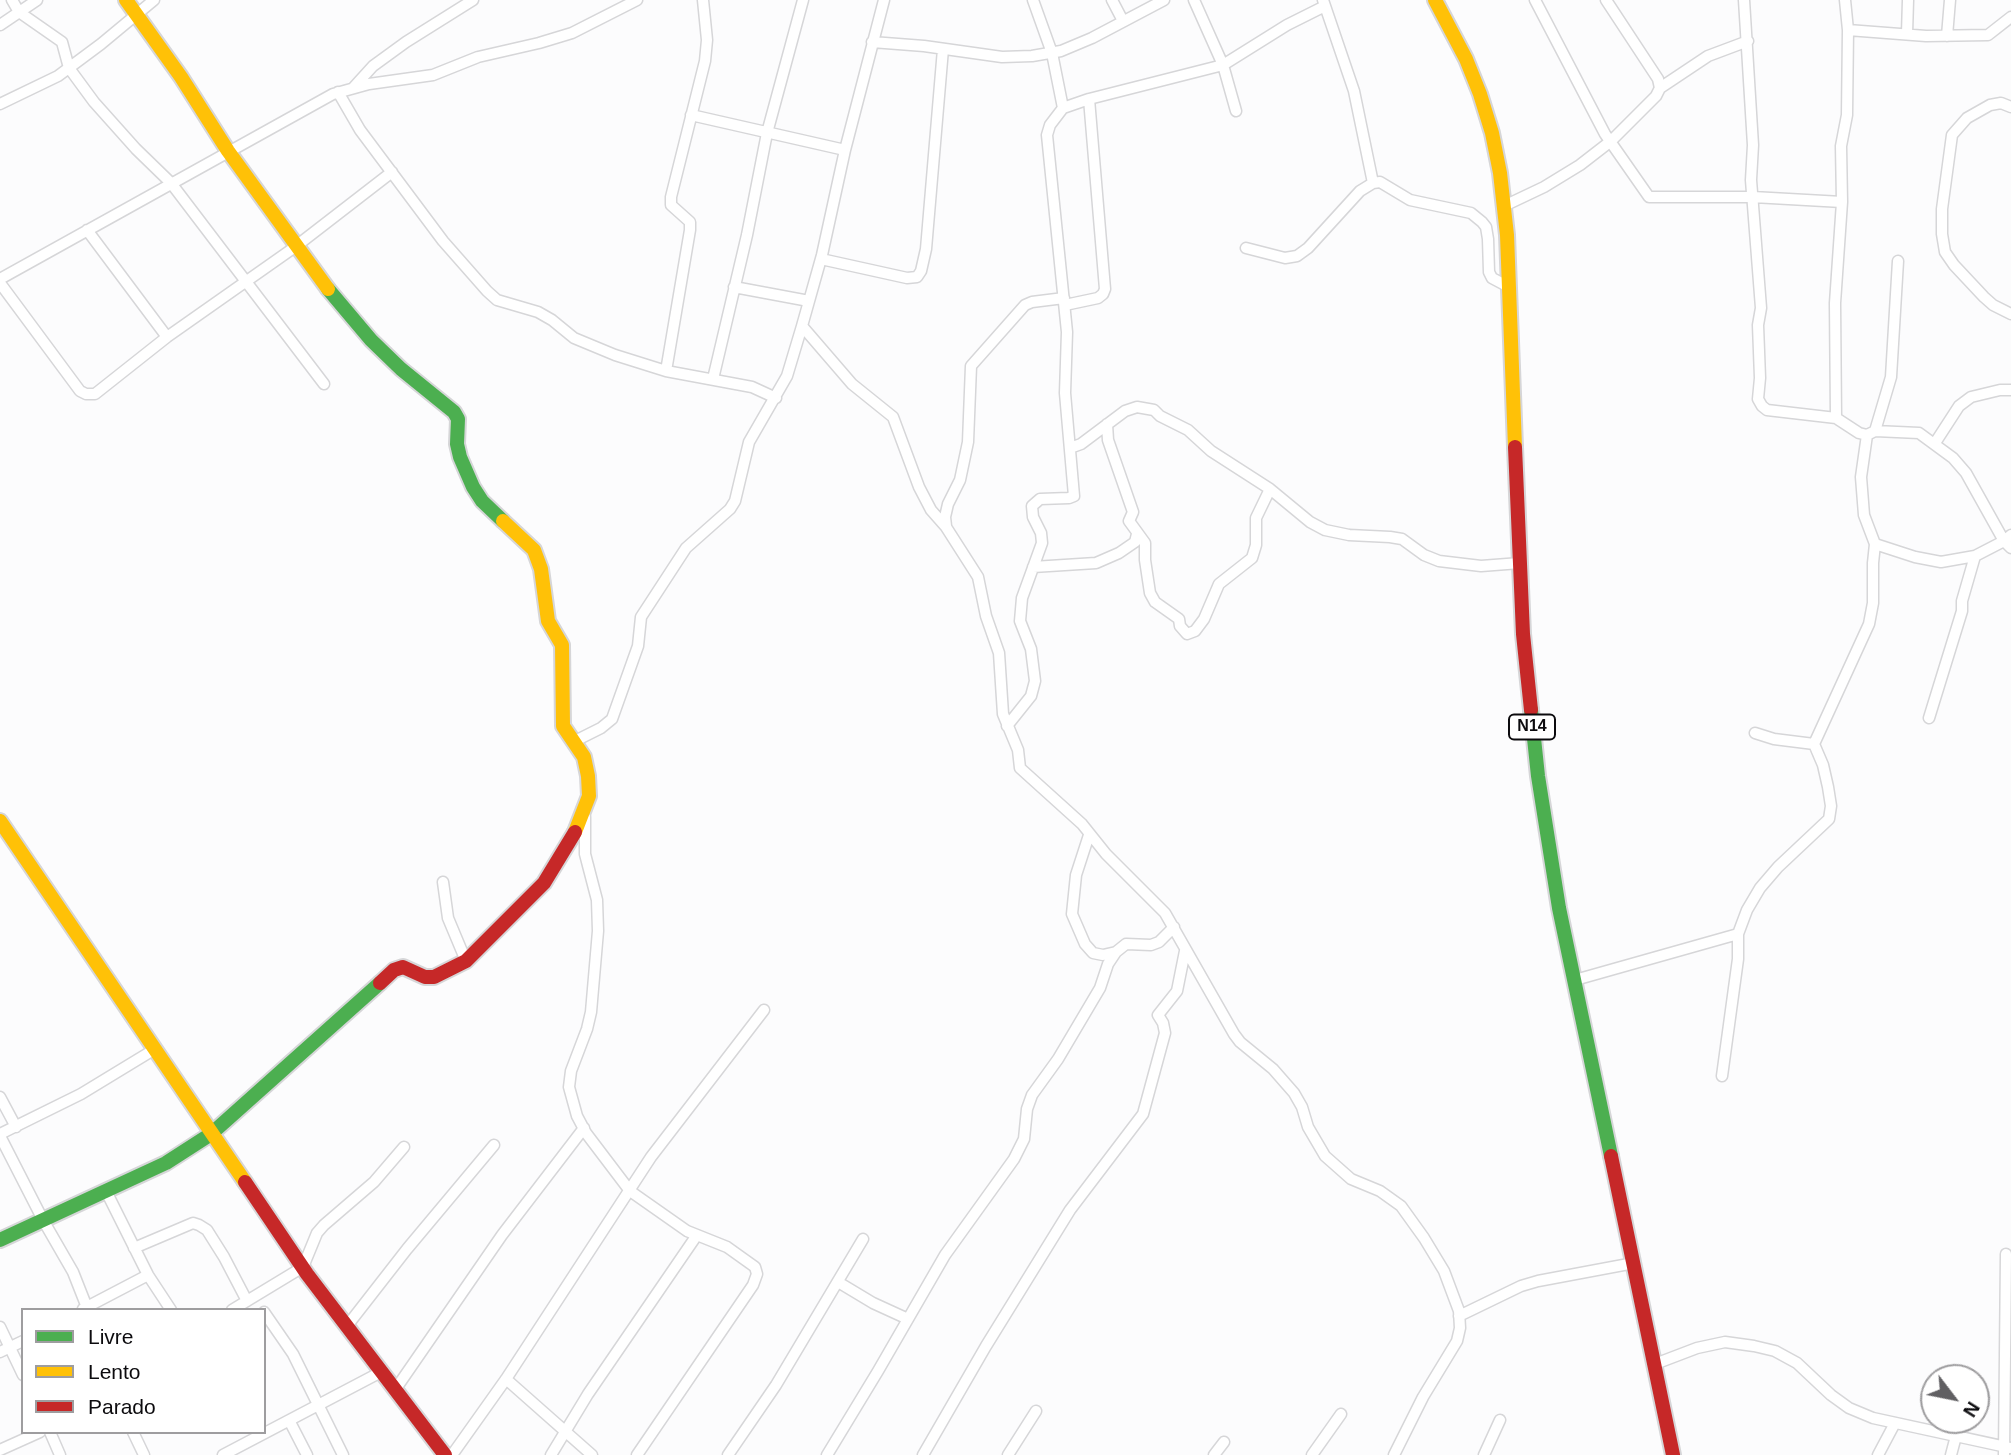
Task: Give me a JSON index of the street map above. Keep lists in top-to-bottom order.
{
  "streets": {
    "main road": ["N14"]
  },
  "legend": ["Livre", "Lento", "Parado"],
  "north": "bottom right"
}
